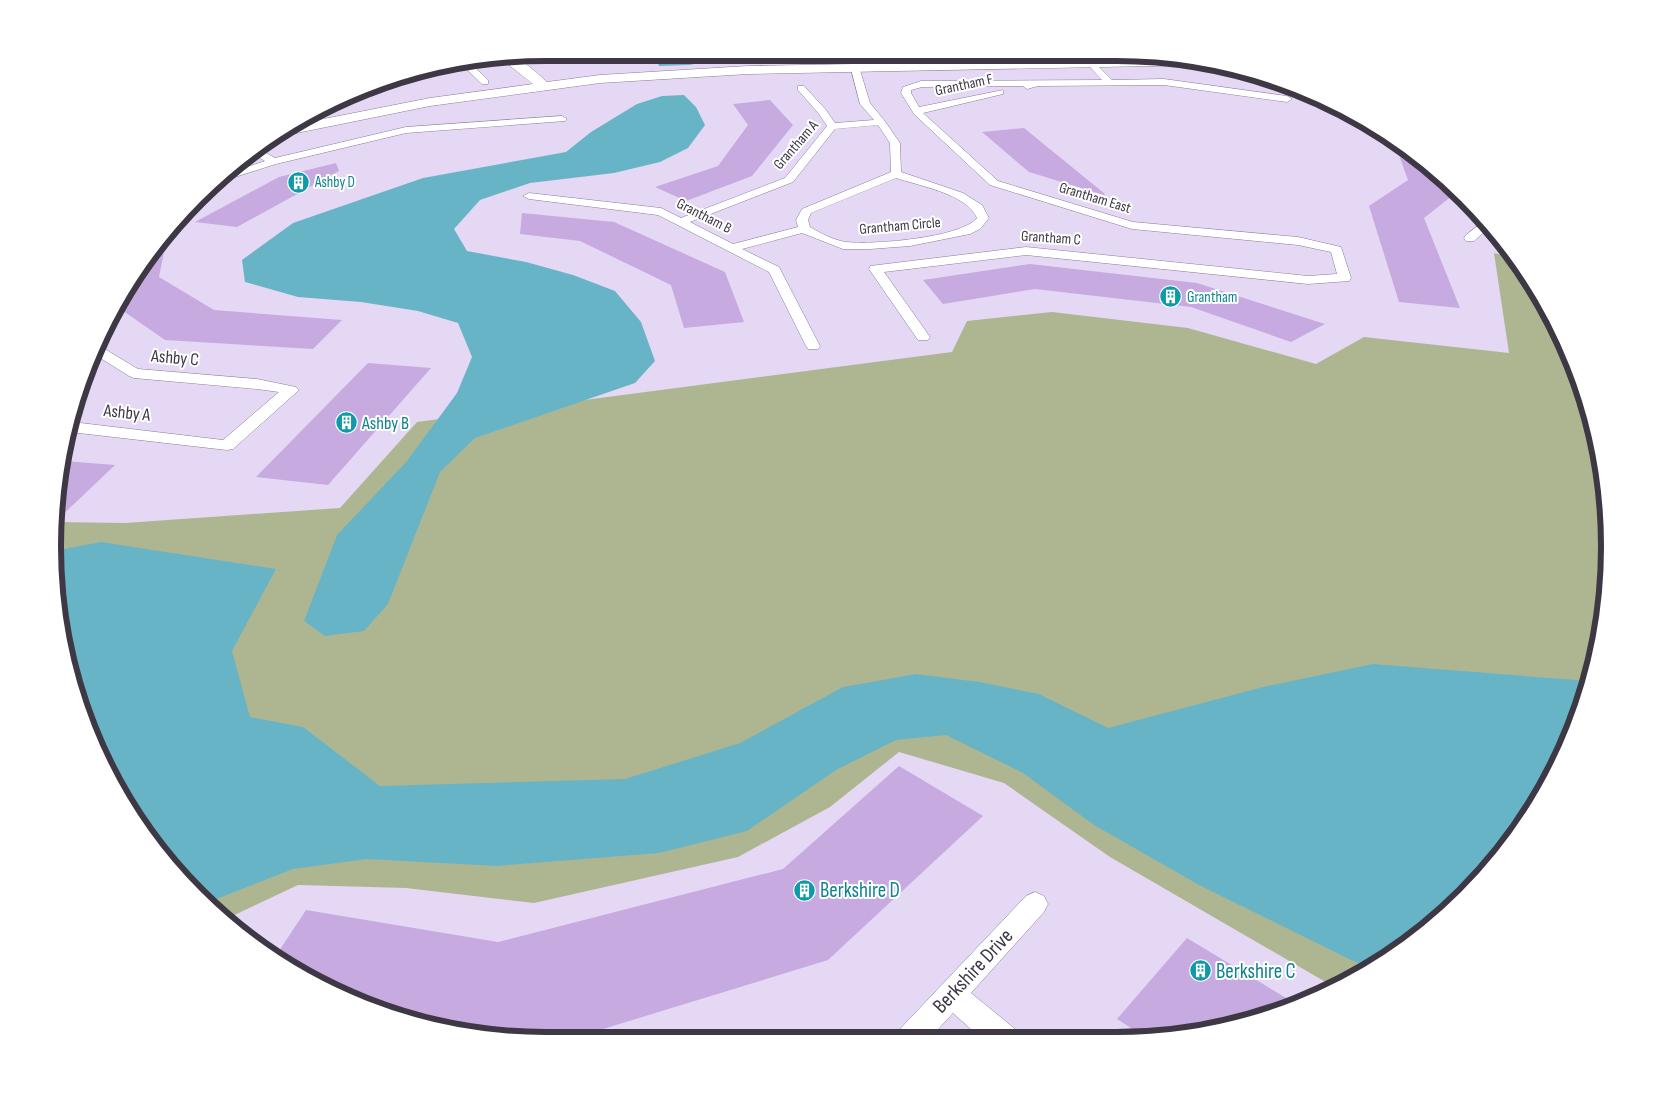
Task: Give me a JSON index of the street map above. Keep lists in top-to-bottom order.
{
  "streets": {
    "lane": [
      "Grantham F",
      "Grantham A",
      "Grantham East",
      "Grantham B",
      "Grantham Circle",
      "Grantham C",
      "Ashby C",
      "Ashby A",
      "Berkshire Drive"
    ]
  },
  "crossings": [
    ["Grantham F", "Grantham East"],
    ["Grantham A", "Grantham B"],
    ["Grantham East", "Grantham C"],
    ["Ashby C", "Ashby A"]
  ],
  "places": {
    "building": [
      "Ashby D",
      "Grantham",
      "Ashby B",
      "Berkshire D",
      "Berkshire C"
    ]
  }
}
